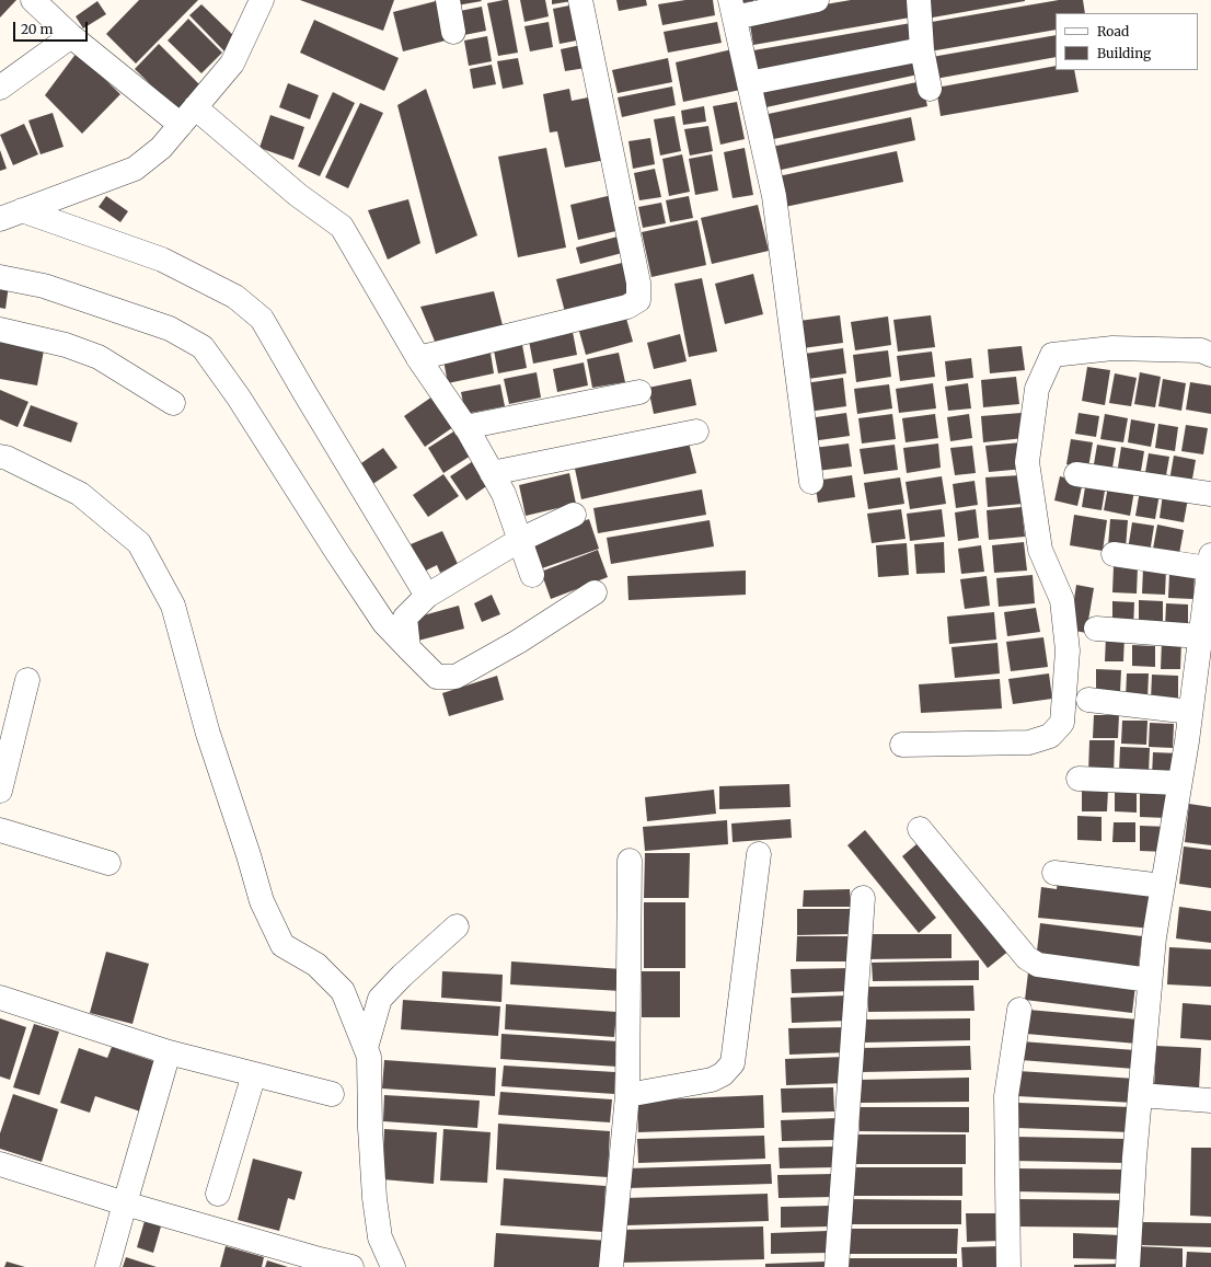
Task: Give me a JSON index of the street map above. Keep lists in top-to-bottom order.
{
  "legend": ["Road", "Building"],
  "scale_bar": "20 m"
}
